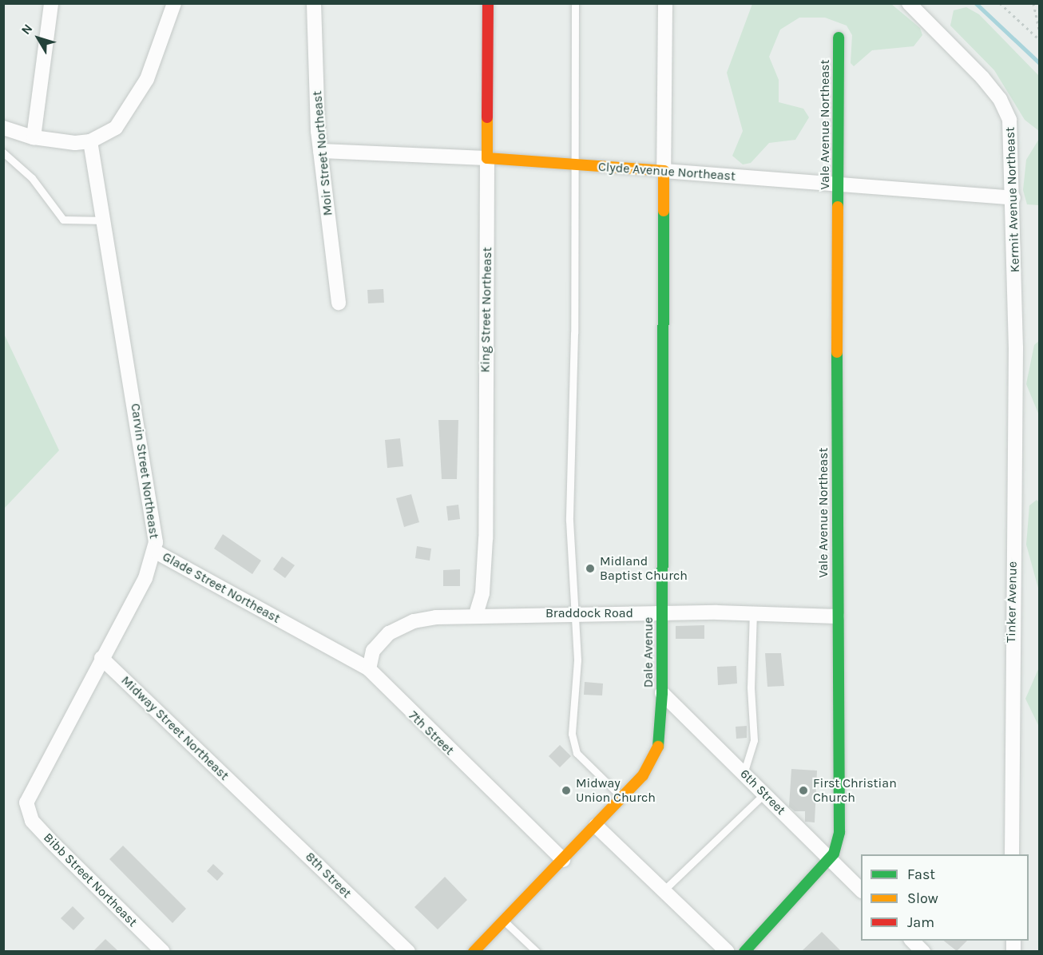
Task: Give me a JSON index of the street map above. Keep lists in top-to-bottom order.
{
  "streets": {
    "street": [
      "Vale Avenue Northeast",
      "Moir Street Northeast",
      "Clyde Avenue Northeast",
      "Kermit Avenue Northeast",
      "King Street Northeast",
      "Carvin Street Northeast",
      "Glade Street Northeast",
      "Tinker Avenue",
      "Braddock Road",
      "Dale Avenue",
      "Midway Street Northeast",
      "7th Street",
      "6th Street",
      "8th Street",
      "Bibb Street Northeast"
    ]
  },
  "crossings": [
    ["Vale Avenue Northeast", "Clyde Avenue Northeast"],
    ["Vale Avenue Northeast", "Braddock Road"],
    ["Vale Avenue Northeast", "6th Street"],
    ["Moir Street Northeast", "Clyde Avenue Northeast"],
    ["Clyde Avenue Northeast", "Kermit Avenue Northeast"],
    ["Clyde Avenue Northeast", "King Street Northeast"],
    ["Clyde Avenue Northeast", "Dale Avenue"],
    ["Kermit Avenue Northeast", "Tinker Avenue"],
    ["King Street Northeast", "Braddock Road"],
    ["Carvin Street Northeast", "Glade Street Northeast"],
    ["Carvin Street Northeast", "Midway Street Northeast"],
    ["Carvin Street Northeast", "Bibb Street Northeast"],
    ["Glade Street Northeast", "7th Street"],
    ["Braddock Road", "Dale Avenue"],
    ["Braddock Road", "7th Street"],
    ["Dale Avenue", "7th Street"],
    ["Dale Avenue", "6th Street"],
    ["Midway Street Northeast", "8th Street"]
  ],
  "places": ["Midland Baptist Church", "Midway Union Church", "First Christian Church"],
  "legend": ["Fast", "Slow", "Jam"],
  "north": "top left"
}
